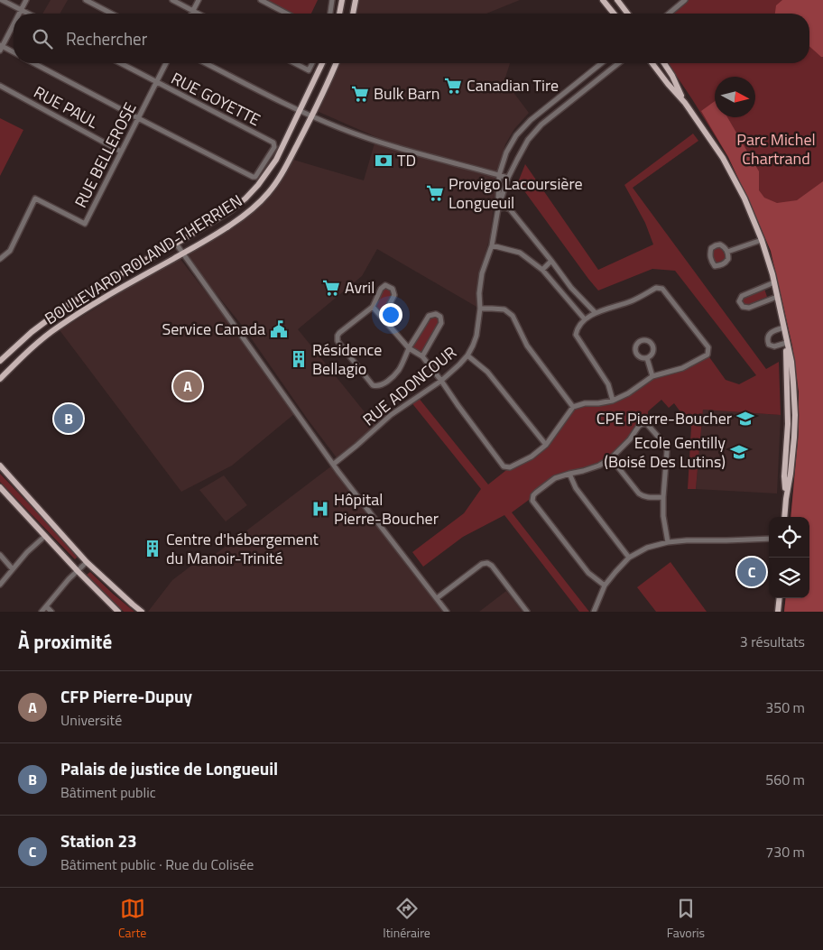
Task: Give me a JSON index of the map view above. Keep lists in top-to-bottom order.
{
  "streets": {
    "main road": ["BOULEVARD ROLAND-THERRIEN"],
    "street": [
      "RUE GOYETTE",
      "RUE PAUL",
      "RUE BELLEROSE",
      "RUE ADONCOUR"
    ]
  },
  "crossings": [
    ["RUE GOYETTE", "RUE BELLEROSE"],
    ["RUE PAUL", "RUE BELLEROSE"]
  ],
  "parks": ["Parc Michel Chartrand"],
  "places": {
    "supermarket": [
      "Canadian Tire",
      "Bulk Barn",
      "Provigo Lacoursière Longueuil",
      "Avril"
    ],
    "bank": ["TD"],
    "public building": ["Service Canada"],
    "building": ["Résidence Bellagio", "Centre d'hébergement du Manoir-Trinité"],
    "school or university": ["CPE Pierre-Boucher", "Ecole Gentilly (Boisé Des Lutins)"],
    "hospital": ["Hôpital Pierre-Boucher"]
  },
  "north": "right",
  "page": {
    "search": "Rechercher",
    "pins": ["A", "B", "C"],
    "heading": ["À proximité", "3 résultats"],
    "list": [
      {
        "mark": "A",
        "name": "CFP Pierre-Dupuy",
        "note": "Université",
        "value": "350 m"
      },
      {
        "mark": "B",
        "name": "Palais de justice de Longueuil",
        "note": "Bâtiment public",
        "value": "560 m"
      },
      {
        "mark": "C",
        "name": "Station 23",
        "note": "Bâtiment public · Rue du Colisée",
        "value": "730 m"
      }
    ],
    "nav": ["Carte", "Itinéraire", "Favoris"]
  }
}
